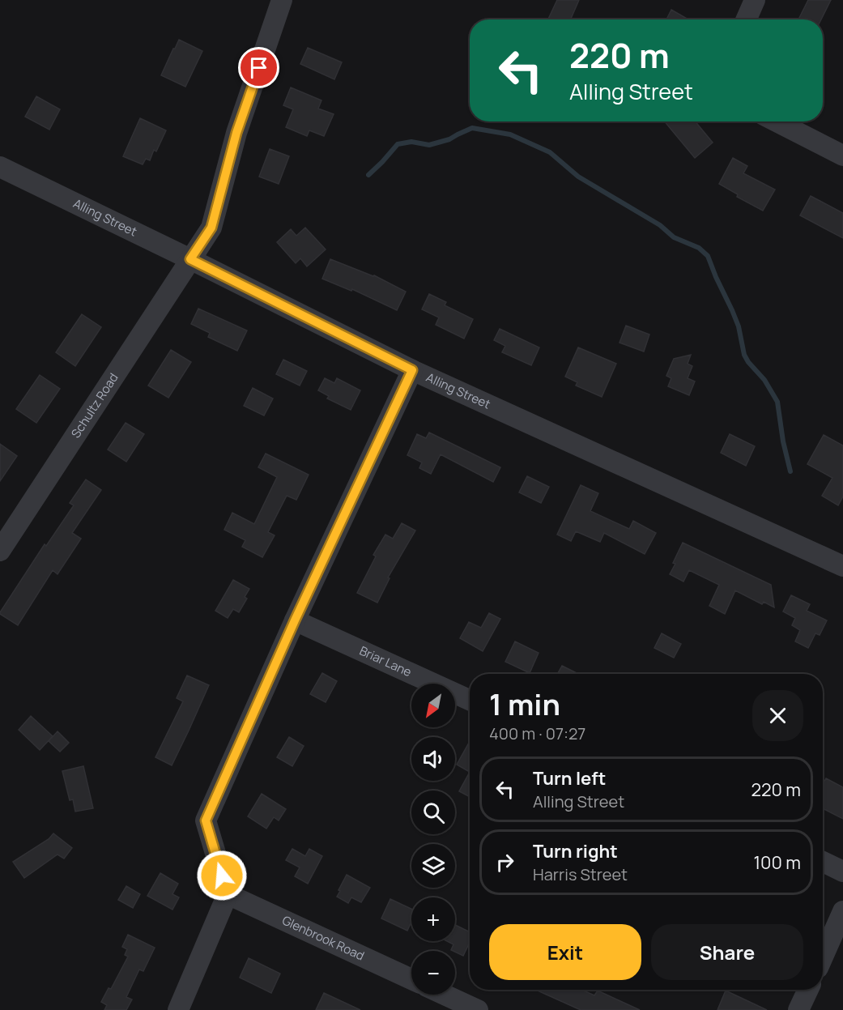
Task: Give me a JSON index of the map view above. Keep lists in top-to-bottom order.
{
  "streets": {
    "street": [
      "Alling Street",
      "Schultz Road",
      "Briar Lane",
      "Glenbrook Road"
    ]
  },
  "crossings": [
    ["Alling Street", "Schultz Road"]
  ],
  "north": "bottom left",
  "page": {
    "turn": ["220 m", "Alling Street"],
    "heading": ["1 min", "400 m · 07:27"],
    "map_buttons": ["+", "−"],
    "list": [
      {
        "name": "Turn left",
        "note": "Alling Street",
        "value": "220 m"
      },
      {
        "name": "Turn right",
        "note": "Harris Street",
        "value": "100 m"
      }
    ],
    "buttons": ["Exit", "Share"]
  }
}
